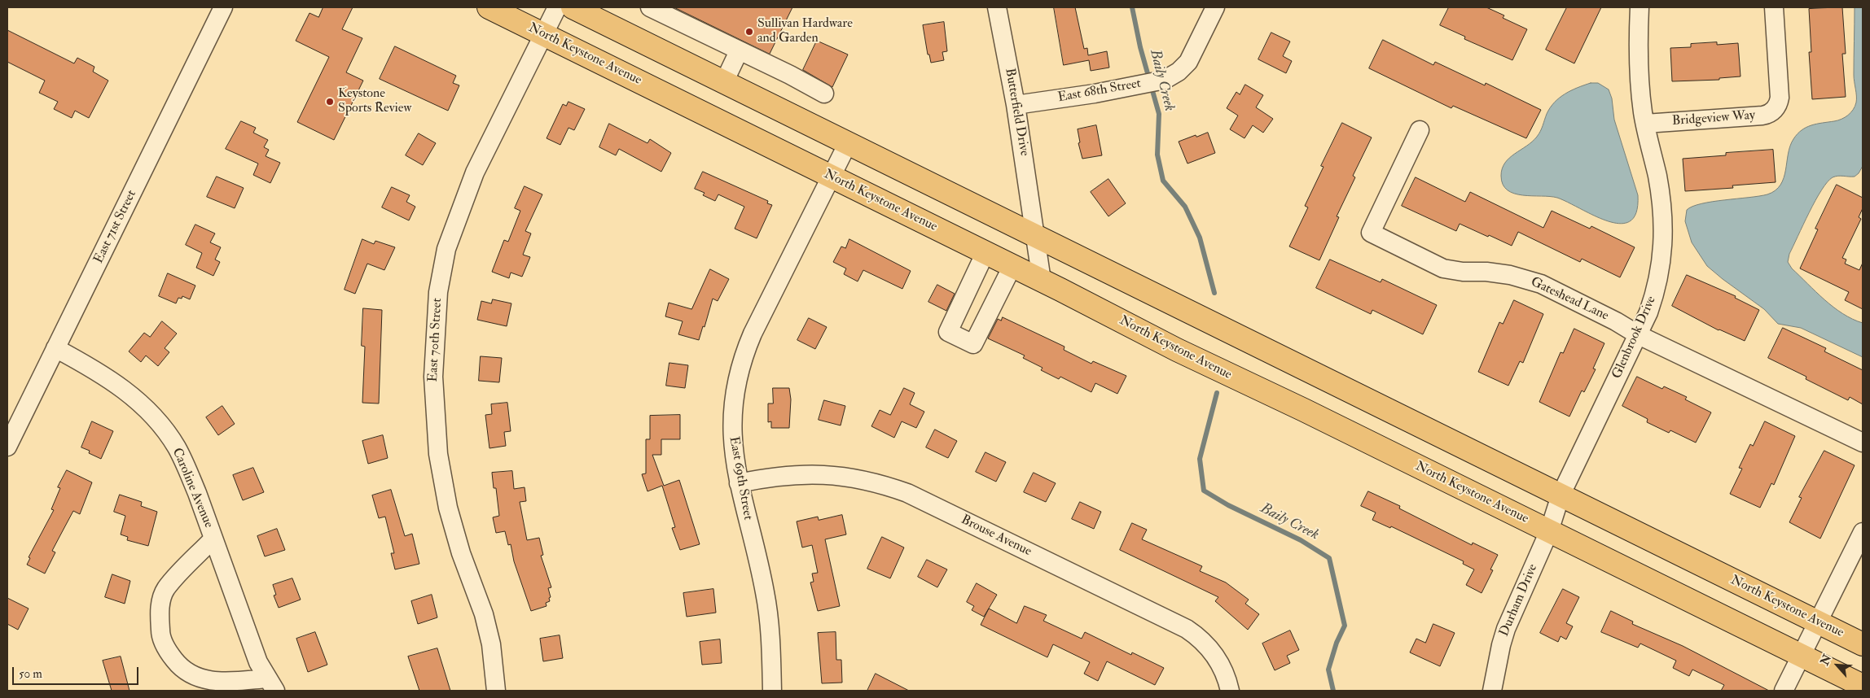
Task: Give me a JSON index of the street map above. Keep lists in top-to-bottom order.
{
  "streets": {
    "main road": ["North Keystone Avenue"],
    "street": [
      "East 68th Street",
      "Butterfield Drive",
      "Bridgeview Way",
      "East 71st Street",
      "Gateshead Lane",
      "Glenbrook Drive",
      "East 70th Street",
      "East 69th Street",
      "Caroline Avenue",
      "Brouse Avenue",
      "Durham Drive"
    ]
  },
  "crossings": [
    ["North Keystone Avenue", "Butterfield Drive"],
    ["North Keystone Avenue", "Glenbrook Drive"],
    ["North Keystone Avenue", "East 70th Street"],
    ["North Keystone Avenue", "East 69th Street"],
    ["North Keystone Avenue", "Durham Drive"],
    ["East 68th Street", "Butterfield Drive"],
    ["Bridgeview Way", "Glenbrook Drive"],
    ["East 71st Street", "Caroline Avenue"],
    ["Gateshead Lane", "Glenbrook Drive"],
    ["Glenbrook Drive", "Durham Drive"],
    ["East 69th Street", "Brouse Avenue"]
  ],
  "water": ["Baily Creek"],
  "places": ["Sullivan Hardware and Garden", "Keystone Sports Review"],
  "scale_bar": "50 m",
  "north": "top left"
}
